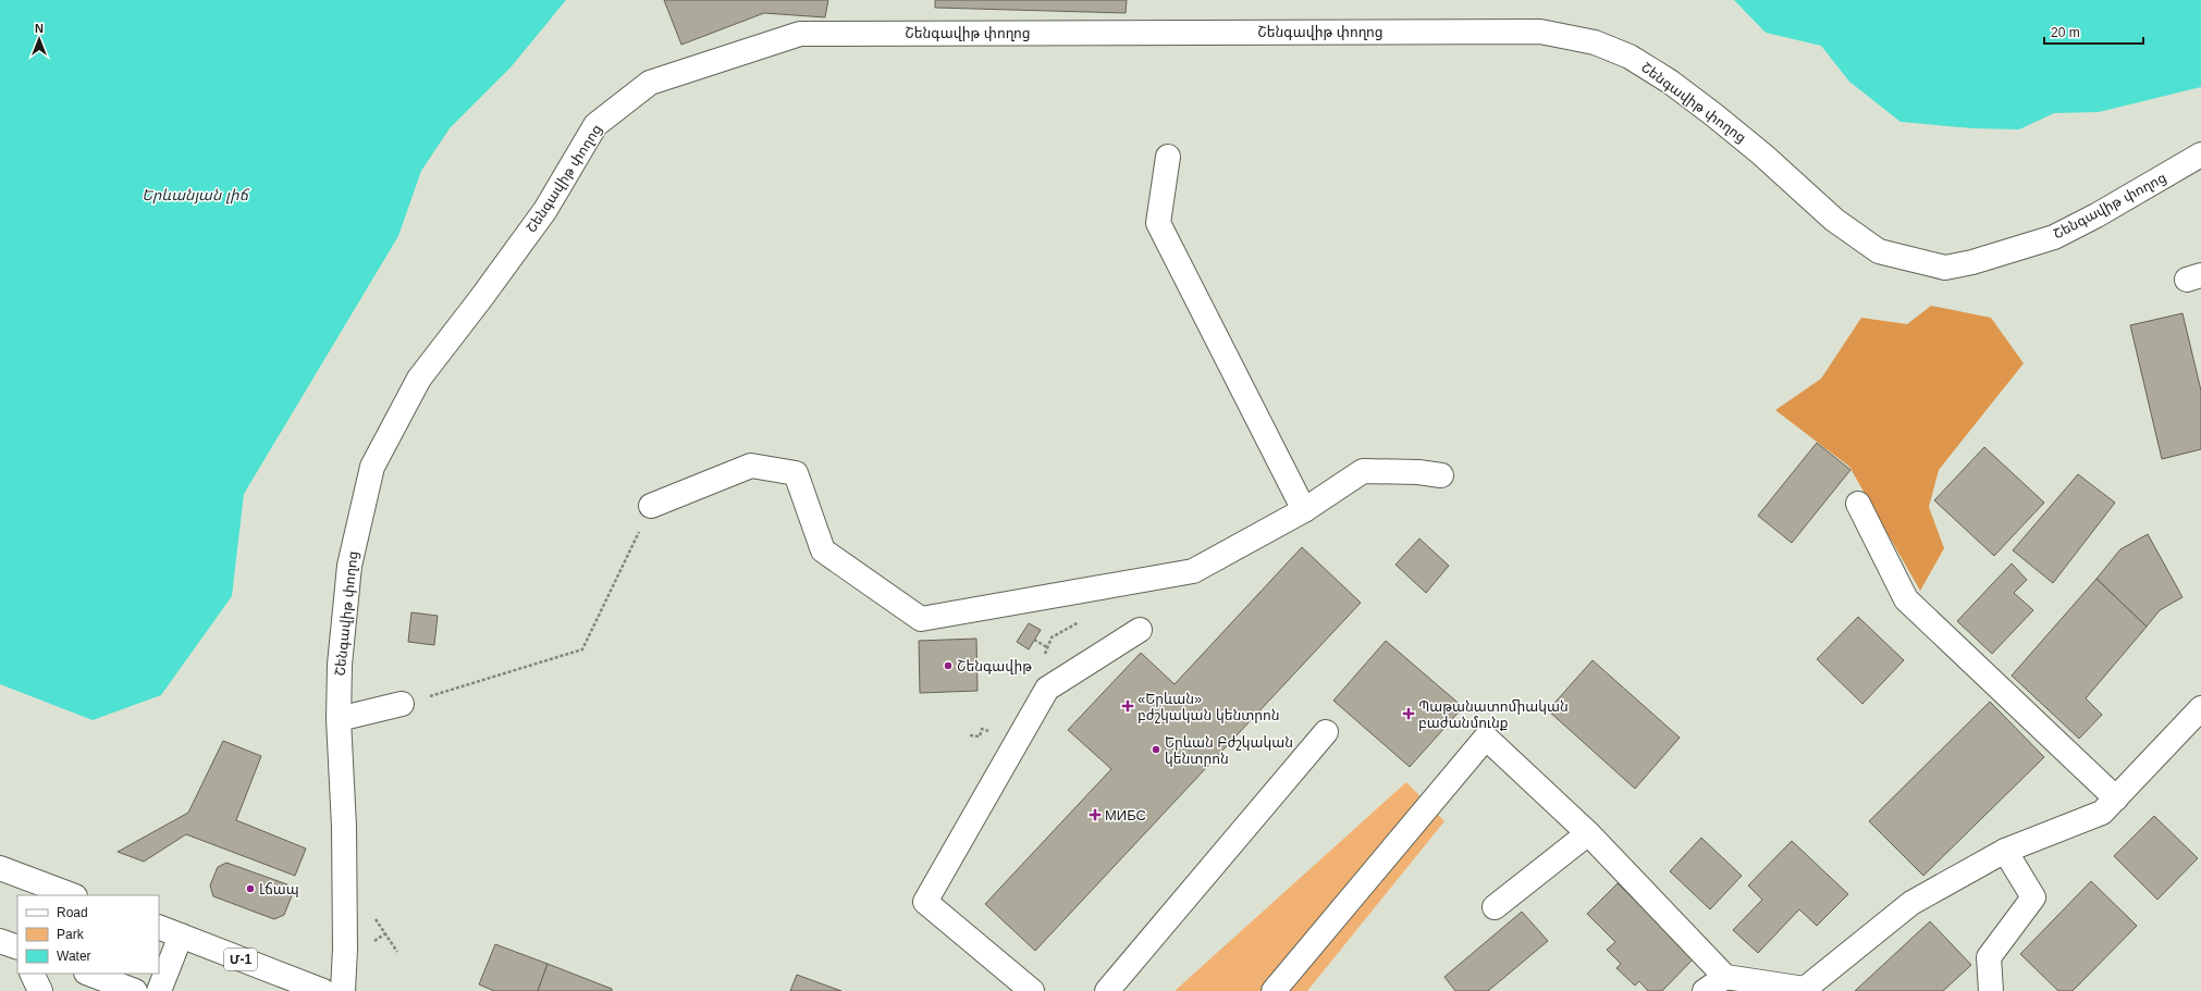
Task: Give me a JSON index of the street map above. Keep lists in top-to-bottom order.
{
  "streets": {
    "street": ["Շենգավիթ փողոց", "Մ-1"]
  },
  "water": ["Երևանյան լիճ"],
  "places": {
    "other": ["Շենգավիթ", "Երևան Բժշկական կենտրոն", "Լճապ"],
    "health": ["«Երևան» բժշկական կենտրոն", "Պաթանատոմիական բաժանմունք", "МИБС"]
  },
  "legend": ["Road", "Park", "Water"],
  "scale_bar": "20 m",
  "north": "top"
}
